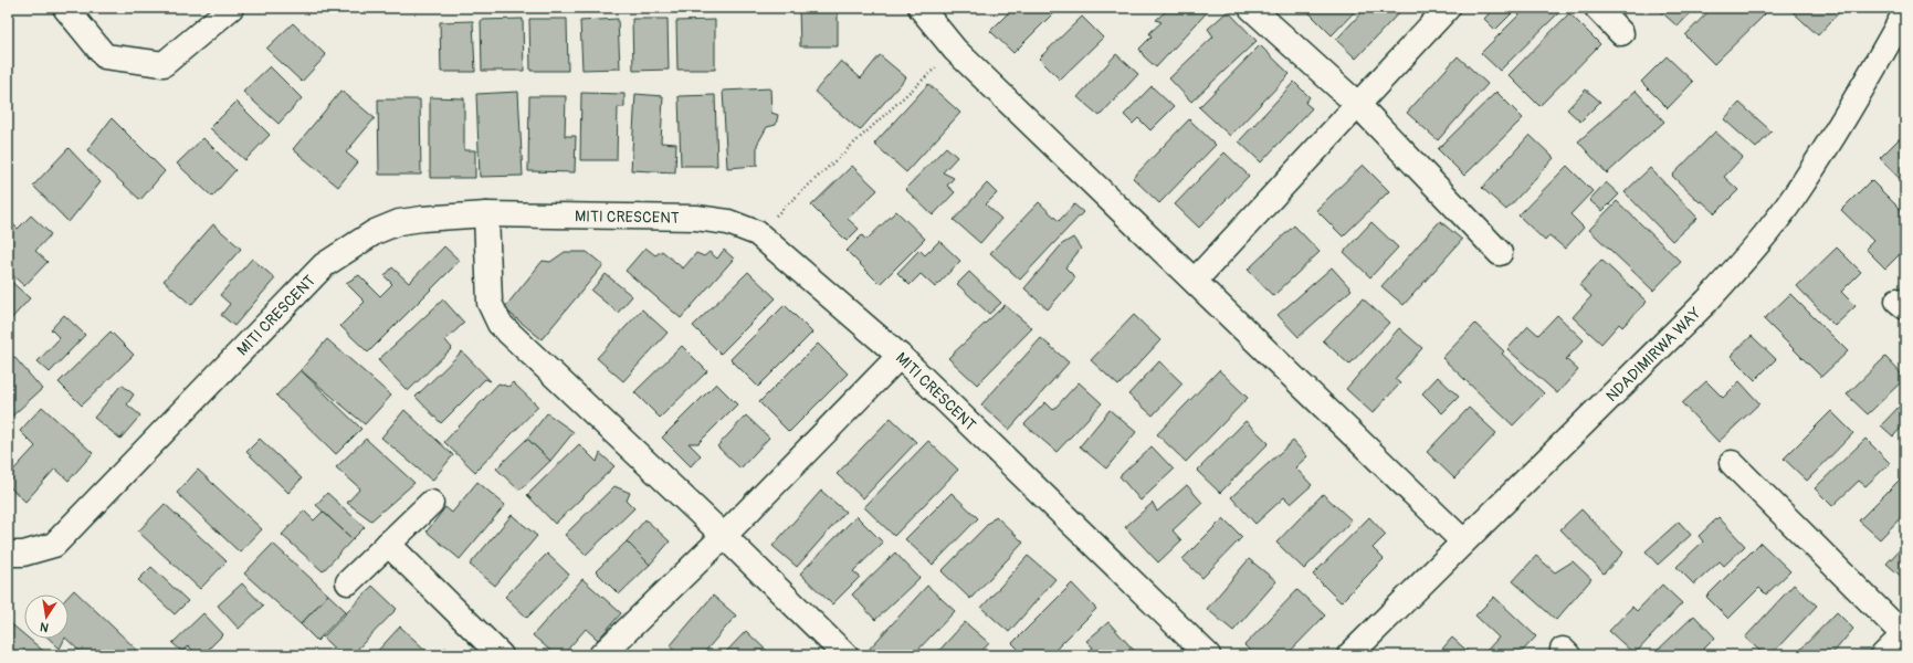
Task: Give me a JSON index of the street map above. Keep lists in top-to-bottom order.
{
  "streets": {
    "street": ["MITI CRESCENT", "NDADIMIRWA WAY"]
  },
  "north": "bottom"
}
